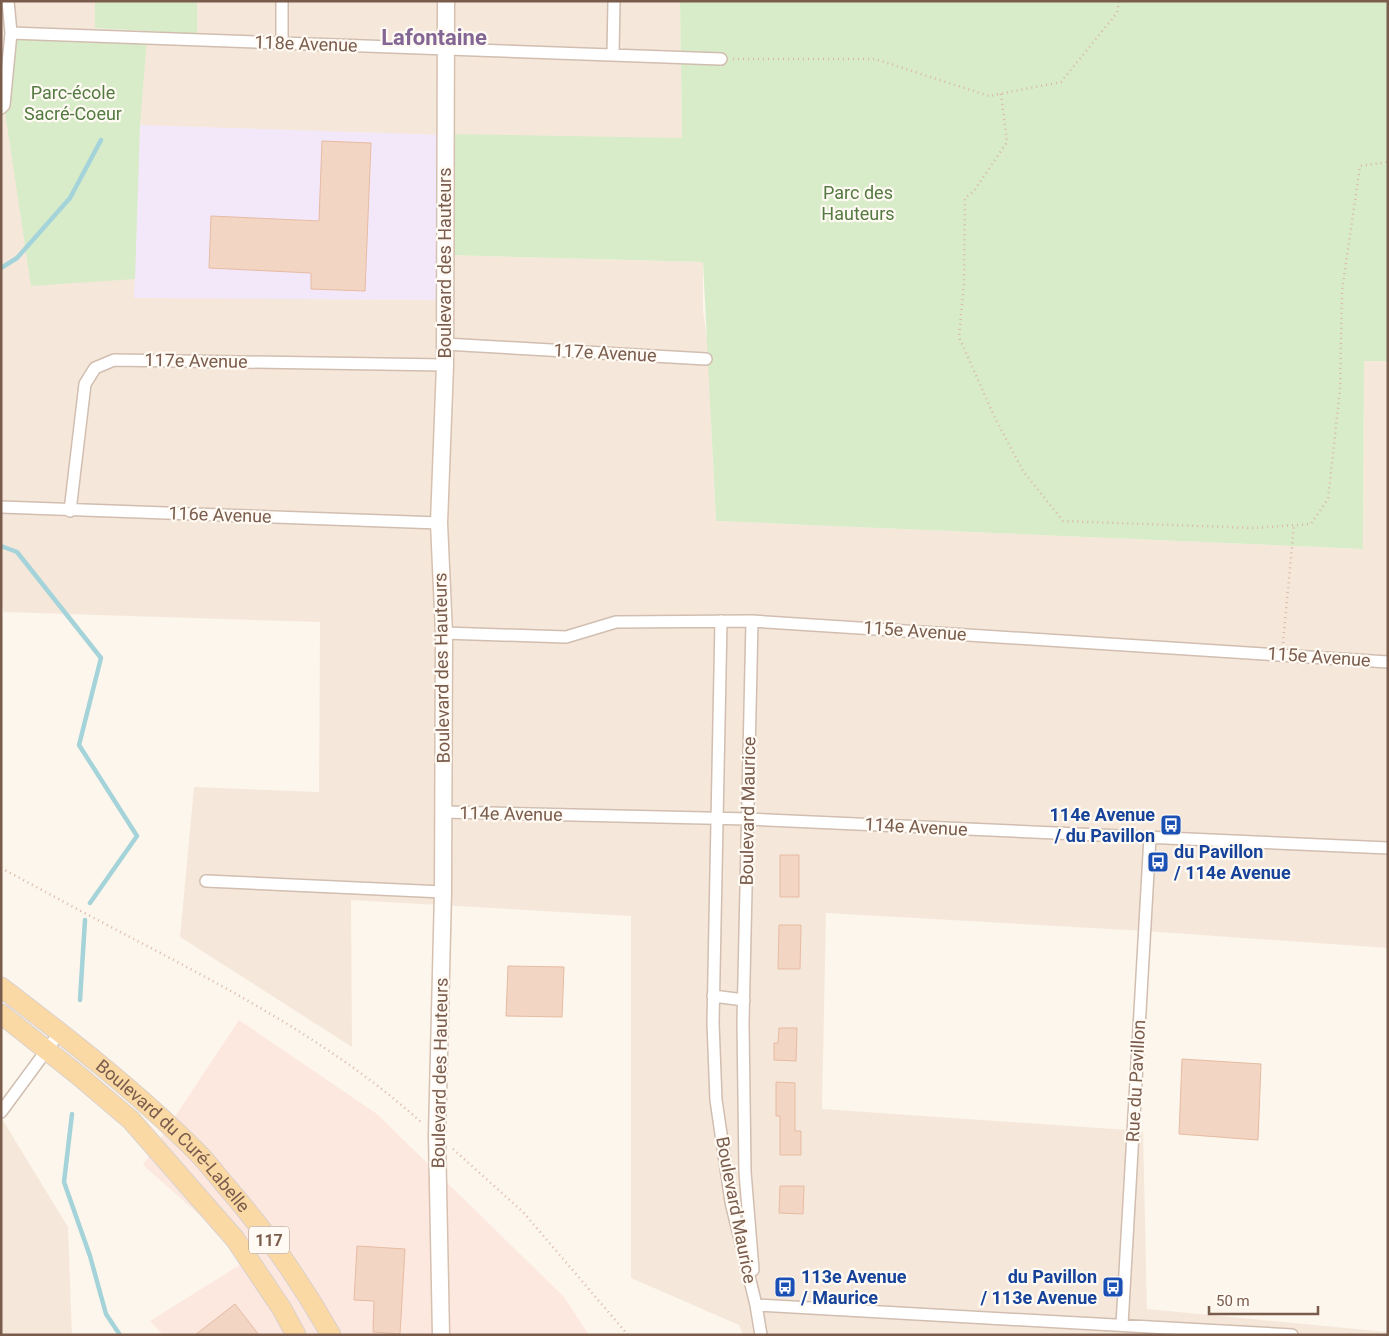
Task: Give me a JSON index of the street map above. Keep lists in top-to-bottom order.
{
  "streets": {
    "main road": ["Boulevard des Hauteurs", "Boulevard du Curé-Labelle", "117"],
    "street": [
      "118e Avenue",
      "117e Avenue",
      "116e Avenue",
      "115e Avenue",
      "Boulevard Maurice",
      "114e Avenue",
      "Rue du Pavillon"
    ]
  },
  "crossings": [
    ["118e Avenue", "Boulevard des Hauteurs"],
    ["Boulevard des Hauteurs", "117e Avenue"],
    ["Boulevard des Hauteurs", "116e Avenue"],
    ["Boulevard des Hauteurs", "115e Avenue"],
    ["Boulevard des Hauteurs", "114e Avenue"],
    ["117e Avenue", "116e Avenue"],
    ["115e Avenue", "Boulevard Maurice"],
    ["Boulevard Maurice", "114e Avenue"],
    ["114e Avenue", "Rue du Pavillon"]
  ],
  "districts": ["Lafontaine"],
  "parks": ["Parc-école Sacré-Coeur", "Parc des Hauteurs"],
  "places": {
    "bus stop": [
      "114e Avenue / du Pavillon",
      "du Pavillon / 114e Avenue",
      "113e Avenue / Maurice",
      "du Pavillon / 113e Avenue"
    ]
  },
  "scale_bar": "50 m"
}
